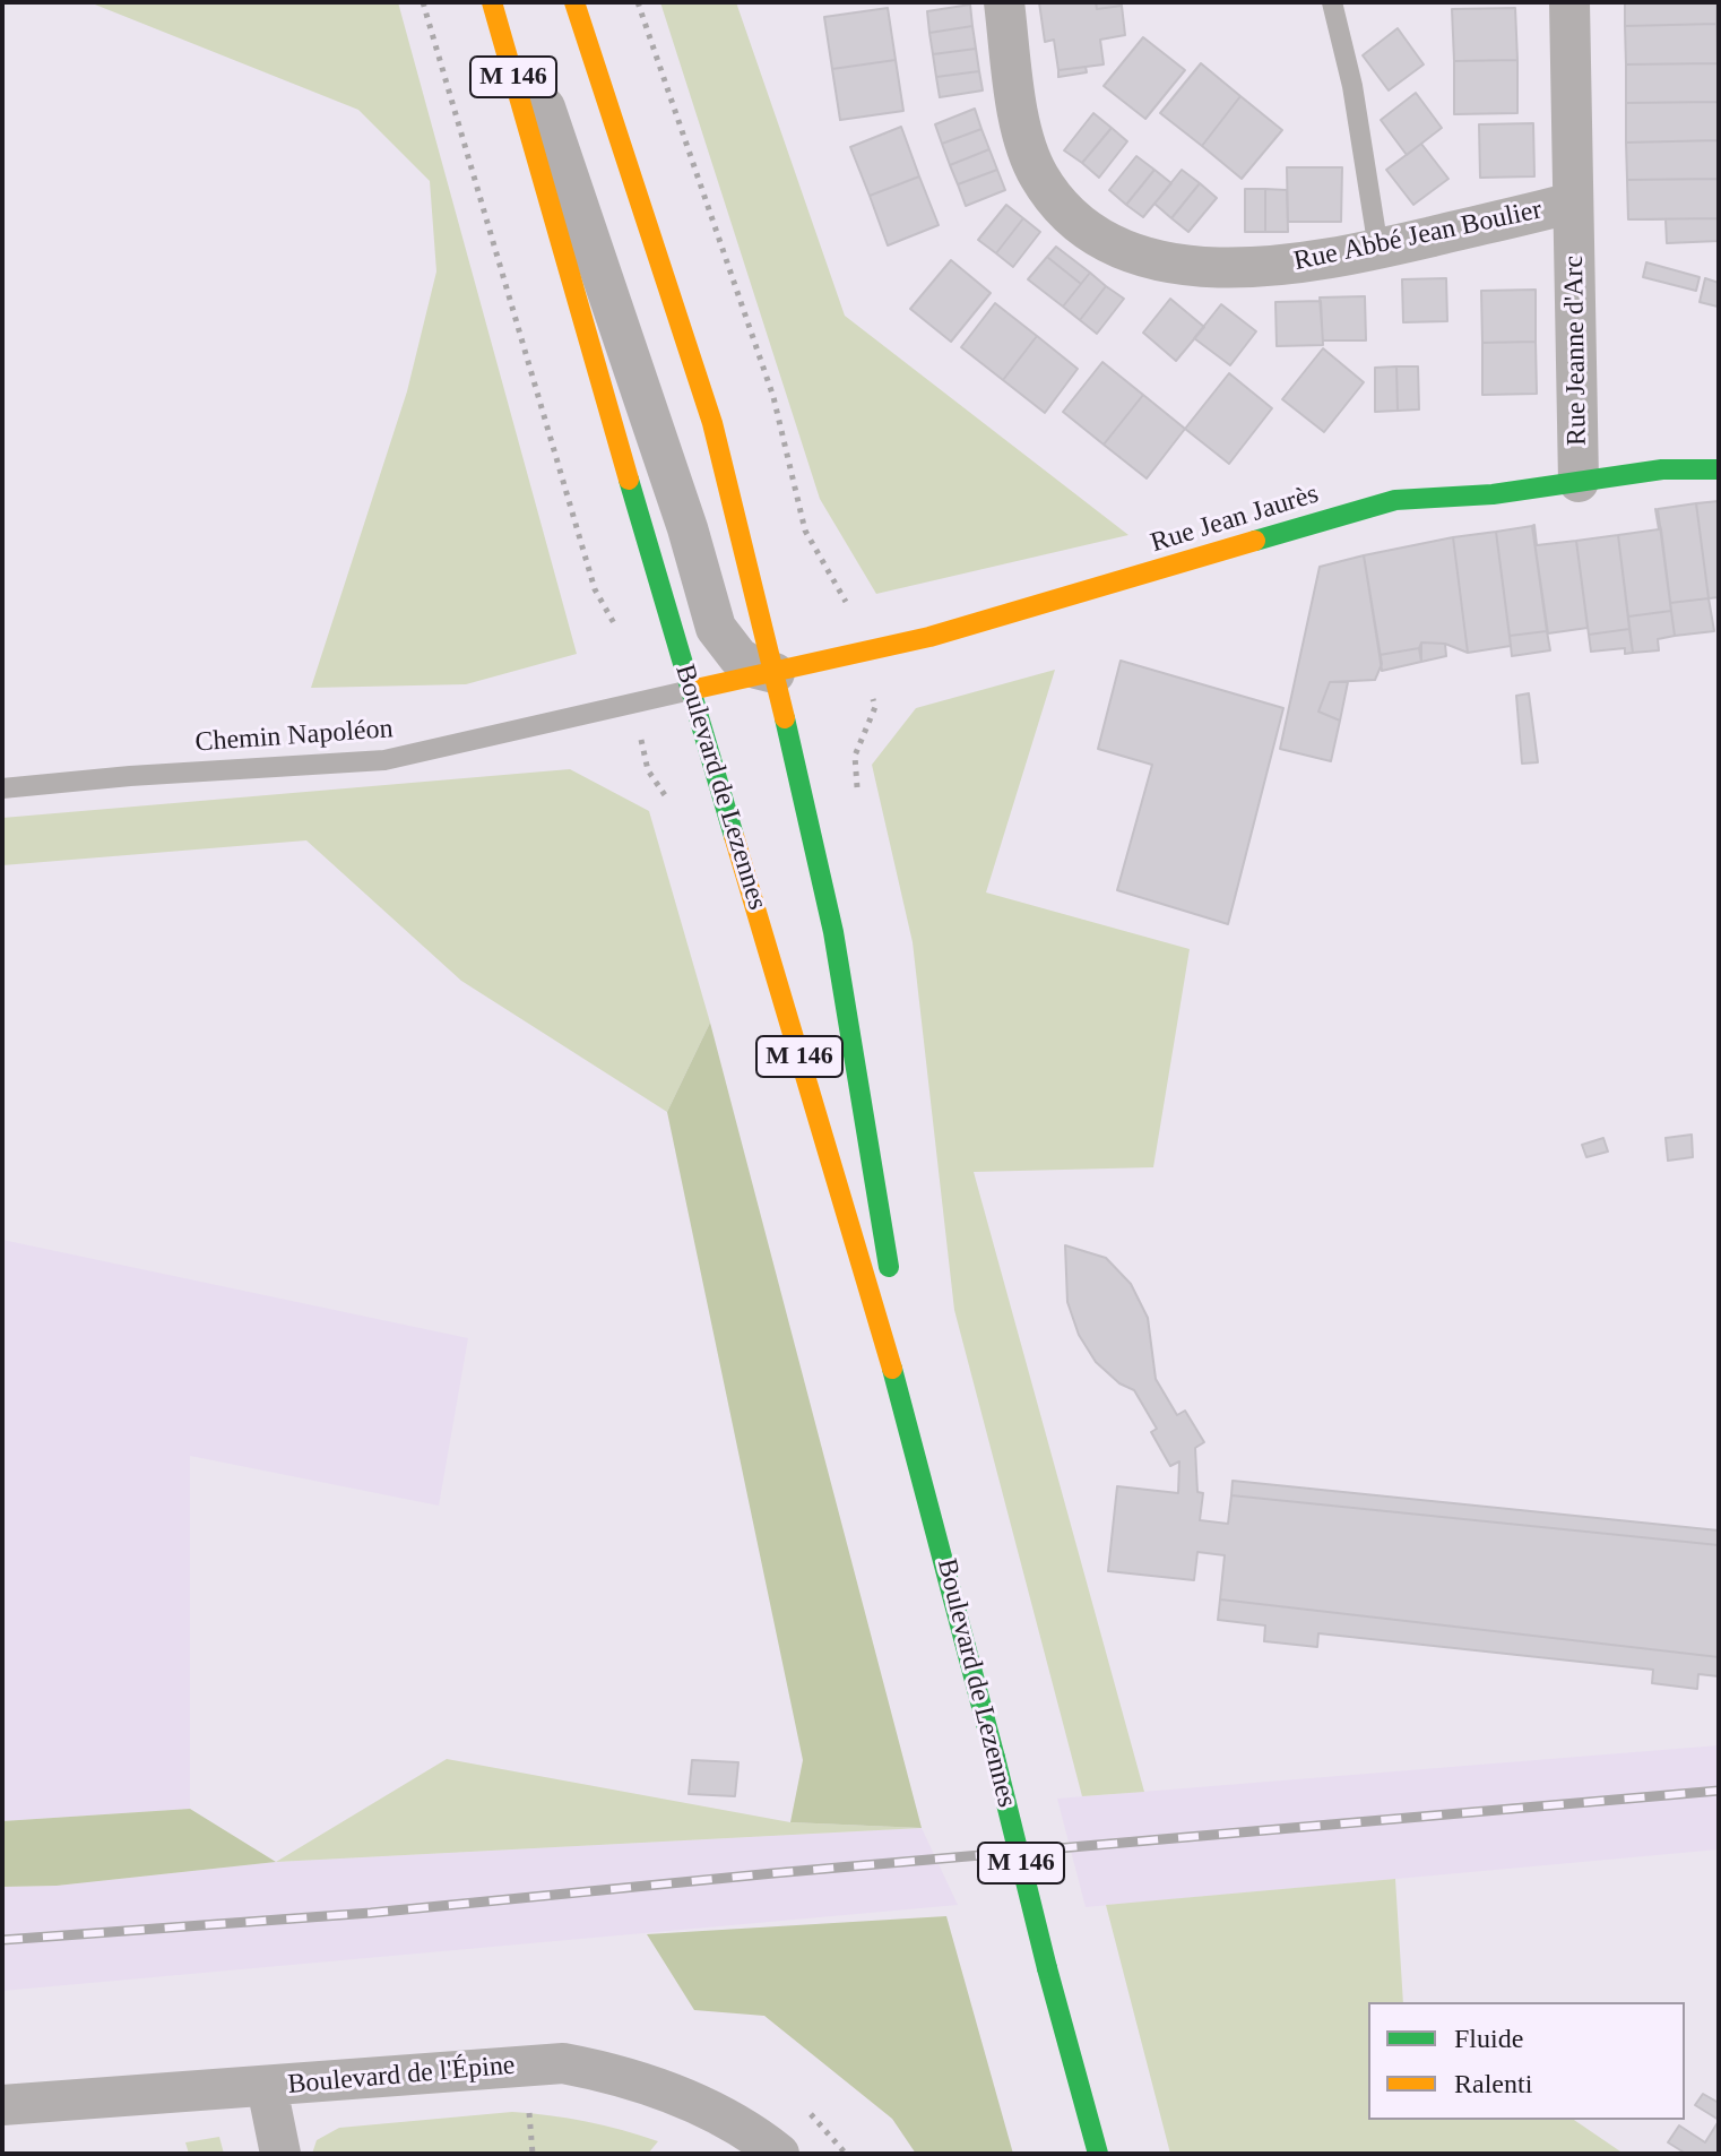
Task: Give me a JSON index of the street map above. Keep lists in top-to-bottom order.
{
  "streets": {
    "main road": ["M 146", "Rue Jean Jaurès", "Boulevard de Lezennes"],
    "street": ["Rue Abbé Jean Boulier", "Rue Jeanne d'Arc", "Boulevard de l'Épine"],
    "lane": ["Chemin Napoléon"]
  },
  "crossings": [
    ["Rue Abbé Jean Boulier", "Rue Jeanne d'Arc"],
    ["Rue Jeanne d'Arc", "Rue Jean Jaurès"],
    ["Rue Jean Jaurès", "Chemin Napoléon"],
    ["Rue Jean Jaurès", "Boulevard de Lezennes"],
    ["Chemin Napoléon", "Boulevard de Lezennes"]
  ],
  "legend": ["Fluide", "Ralenti"]
}
